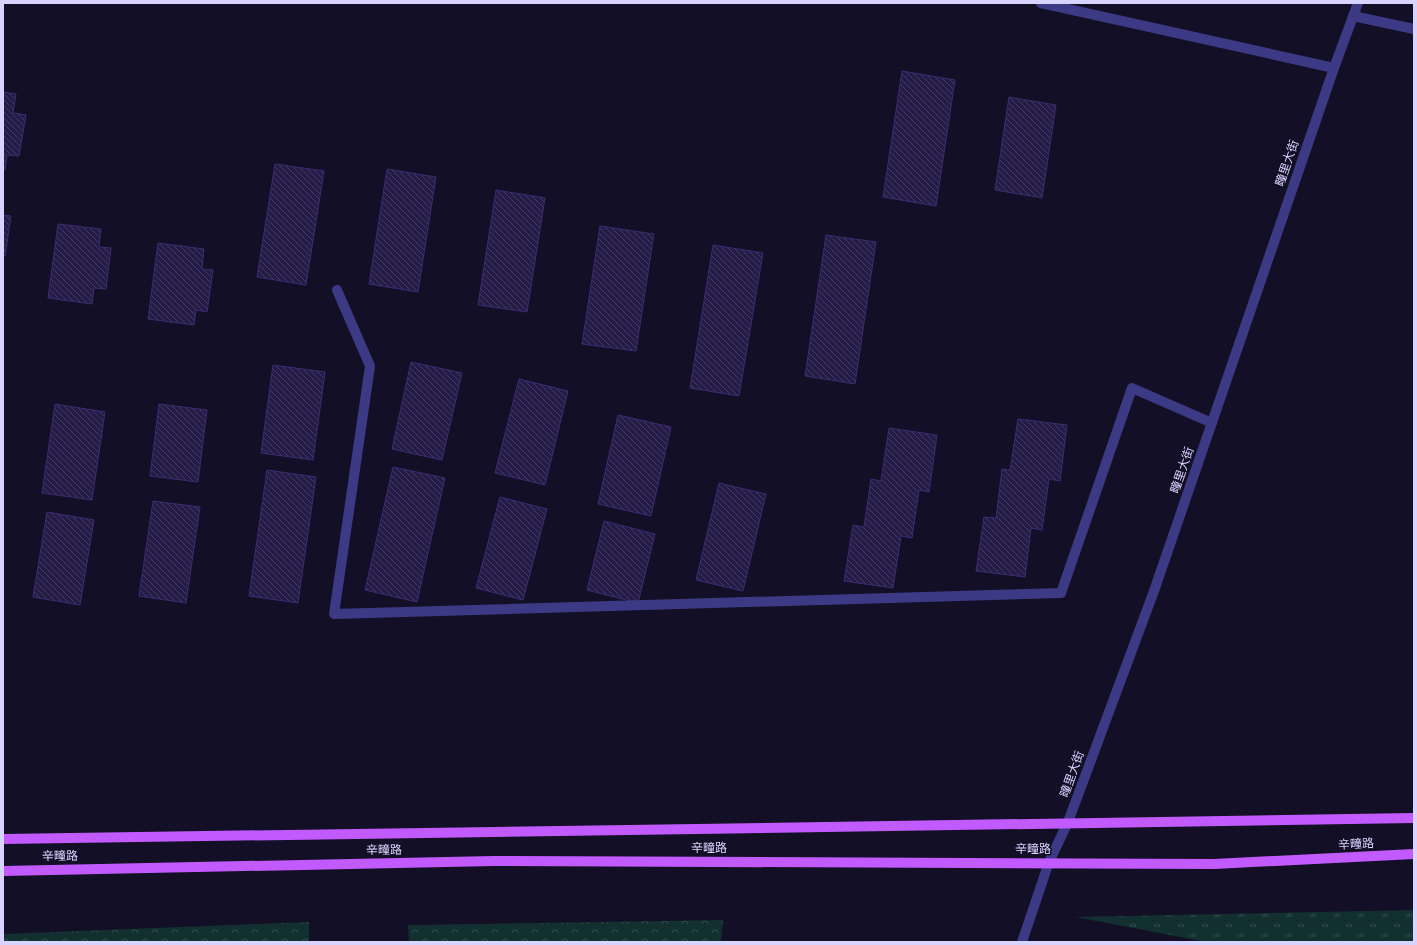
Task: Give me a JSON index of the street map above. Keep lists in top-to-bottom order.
{
  "streets": {
    "main road": ["辛疃路"],
    "street": ["疃里大街"]
  },
  "crossings": [
    ["疃里大街", "辛疃路"]
  ]
}
